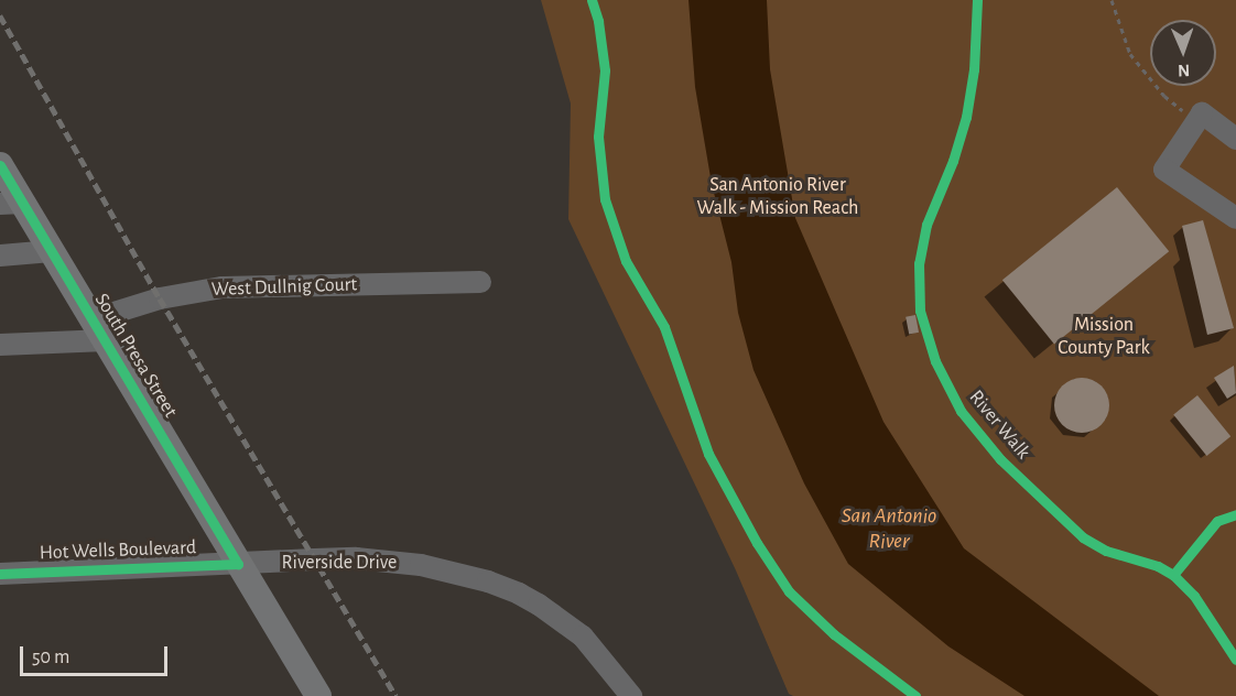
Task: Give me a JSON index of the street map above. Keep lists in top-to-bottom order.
{
  "streets": {
    "main road": ["South Presa Street"],
    "street": ["West Dullnig Court", "Hot Wells Boulevard", "Riverside Drive"],
    "cycle path": ["River Walk"]
  },
  "crossings": [
    ["West Dullnig Court", "South Presa Street"],
    ["South Presa Street", "Hot Wells Boulevard"],
    ["South Presa Street", "Riverside Drive"],
    ["Hot Wells Boulevard", "Riverside Drive"]
  ],
  "water": ["San Antonio River"],
  "parks": ["San Antonio River Walk - Mission Reach", "Mission County Park"],
  "scale_bar": "50 m",
  "north": "bottom"
}
